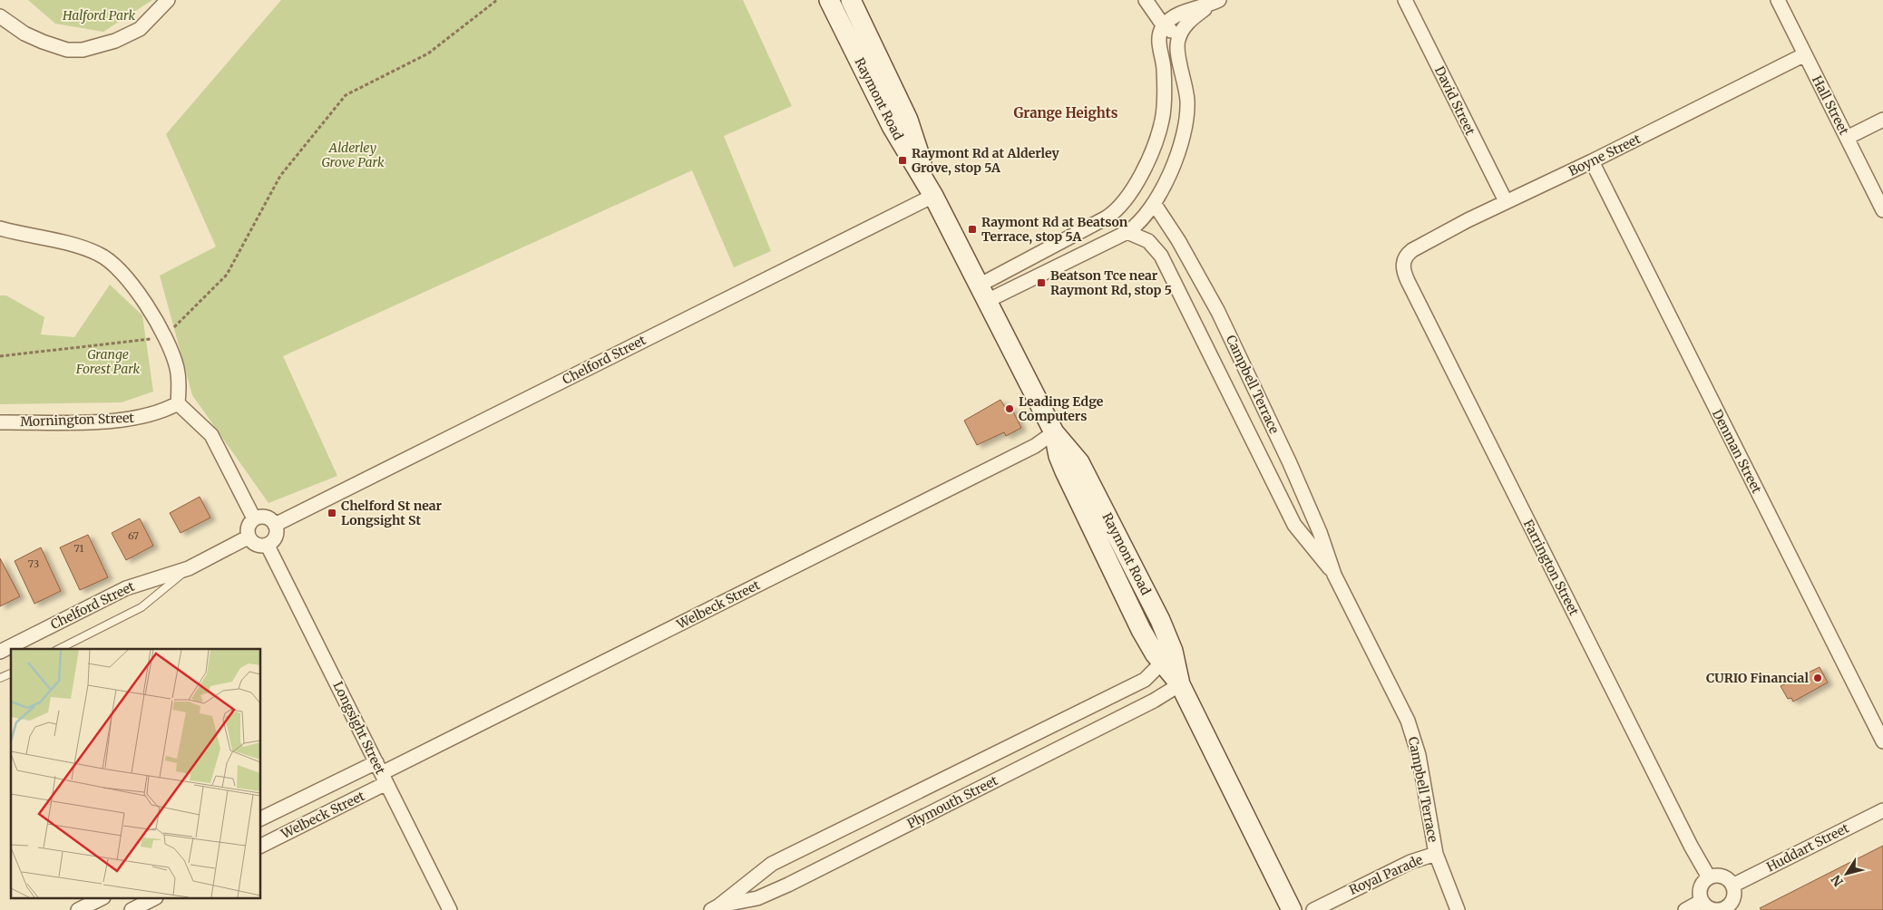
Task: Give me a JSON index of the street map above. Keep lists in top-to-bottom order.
{
  "streets": {
    "main road": ["Raymont Road"],
    "street": [
      "David Street",
      "Hall Street",
      "Boyne Street",
      "Chelford Street",
      "Campbell Terrace",
      "Mornington Street",
      "Denman Street",
      "Farrington Street",
      "Welbeck Street",
      "Longsight Street",
      "Plymouth Street",
      "Huddart Street",
      "Royal Parade"
    ]
  },
  "crossings": [
    ["Raymont Road", "Chelford Street"],
    ["Raymont Road", "Welbeck Street"],
    ["Raymont Road", "Plymouth Street"],
    ["David Street", "Boyne Street"],
    ["Hall Street", "Boyne Street"],
    ["Boyne Street", "Denman Street"],
    ["Boyne Street", "Farrington Street"],
    ["Chelford Street", "Longsight Street"],
    ["Campbell Terrace", "Royal Parade"],
    ["Farrington Street", "Huddart Street"],
    ["Welbeck Street", "Longsight Street"]
  ],
  "districts": ["Grange Heights"],
  "parks": ["Halford Park", "Alderley Grove Park", "Grange Forest Park"],
  "places": {
    "transit": [
      "Raymont Rd at Alderley Grove, stop 5A",
      "Raymont Rd at Beatson Terrace, stop 5A",
      "Beatson Tce near Raymont Rd, stop 5",
      "Chelford St near Longsight St"
    ],
    "other": ["Leading Edge Computers", "CURIO Financial"]
  },
  "house_numbers": ["67", "71", "73"],
  "north": "bottom left"
}
